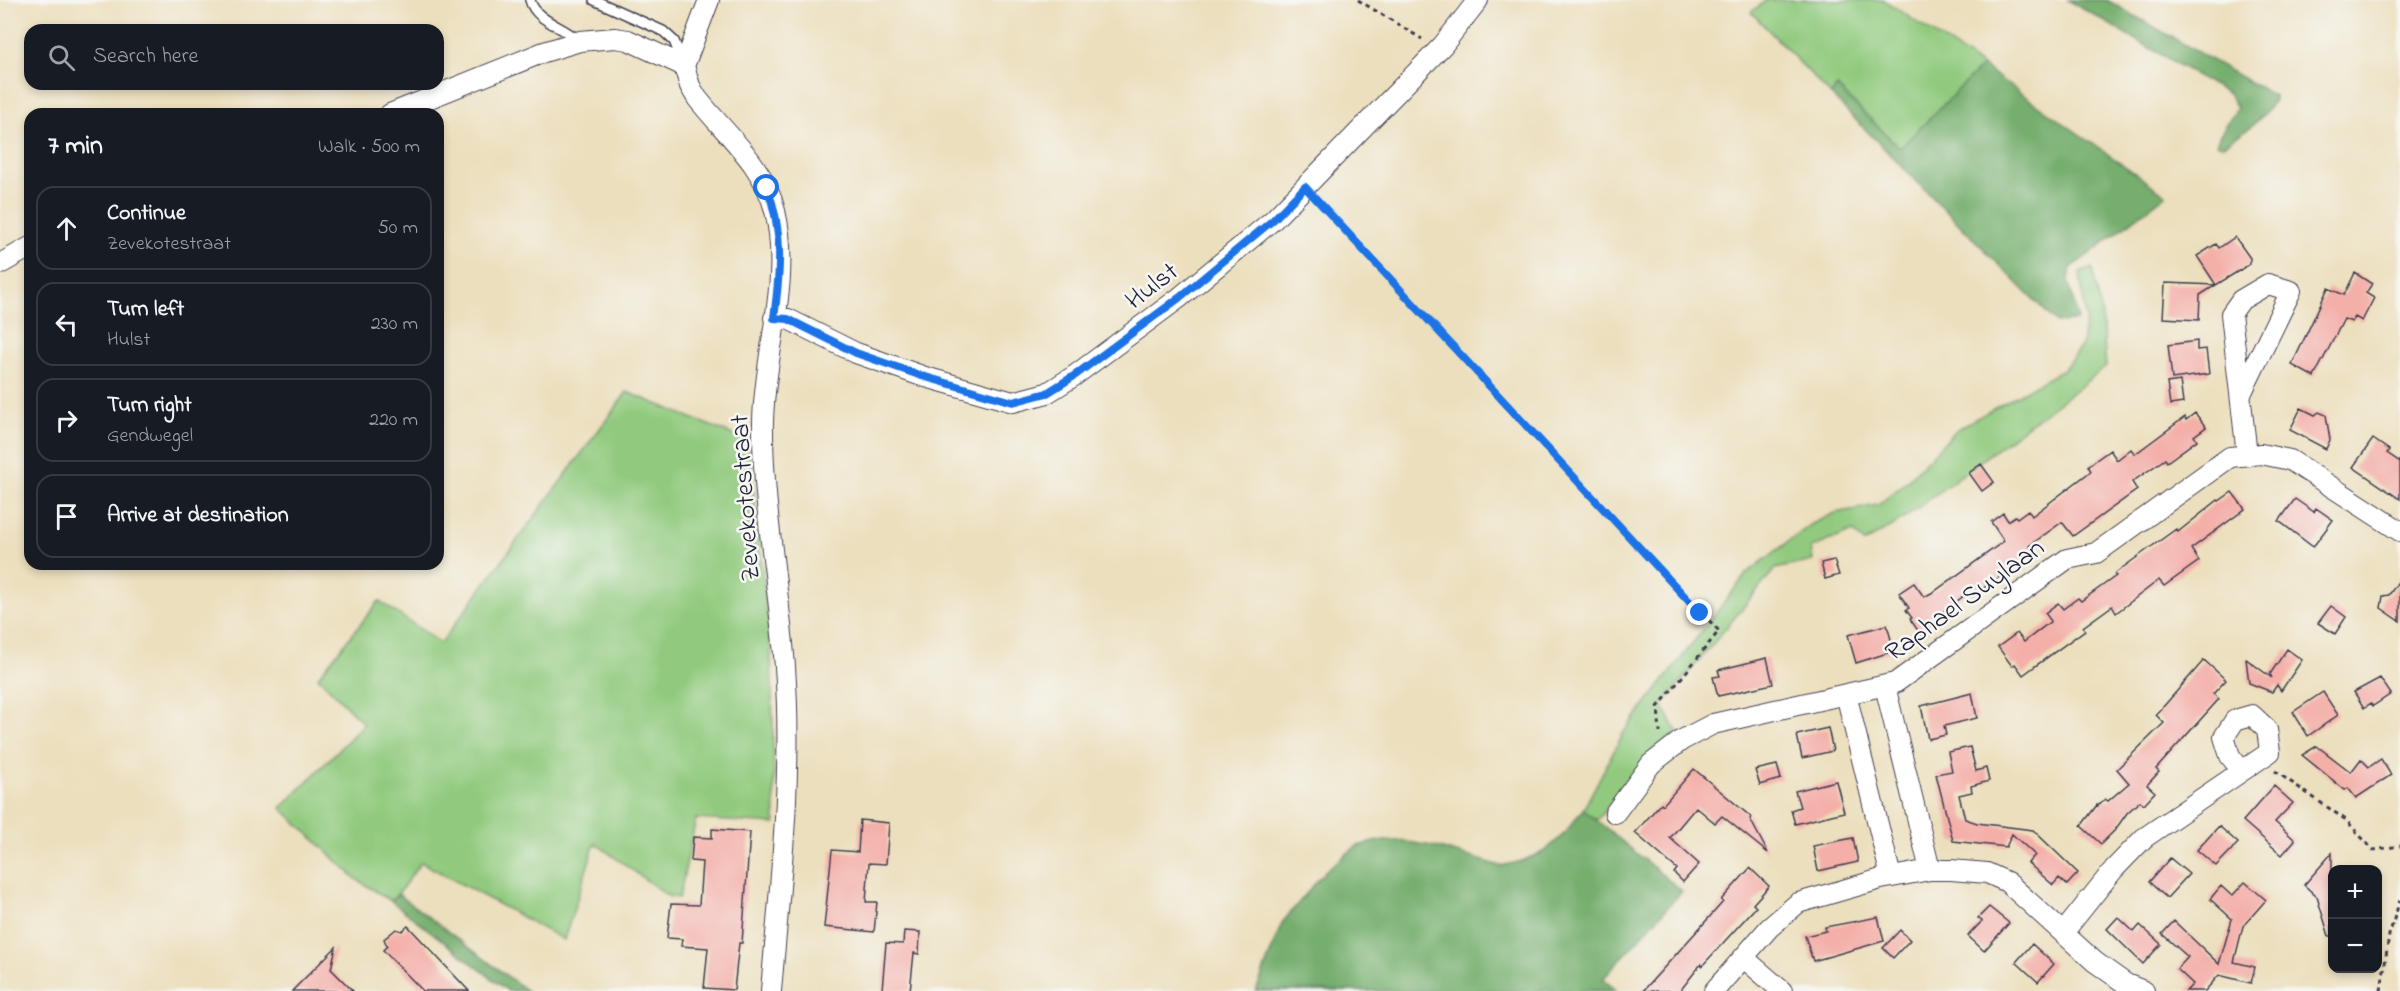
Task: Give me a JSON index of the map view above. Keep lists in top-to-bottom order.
{
  "streets": {
    "street": ["Hulst", "Zevekotestraat", "Raphael Suylaan"]
  },
  "crossings": [
    ["Hulst", "Zevekotestraat"]
  ],
  "page": {
    "search": "Search here",
    "heading": ["7 min", "Walk · 500 m"],
    "list": [
      ["Continue", "Zevekotestraat", "50 m"],
      ["Turn left", "Hulst", "230 m"],
      ["Turn right", "Gendwegel", "220 m"],
      "Arrive at destination"
    ],
    "map_buttons": ["+", "−"]
  }
}
